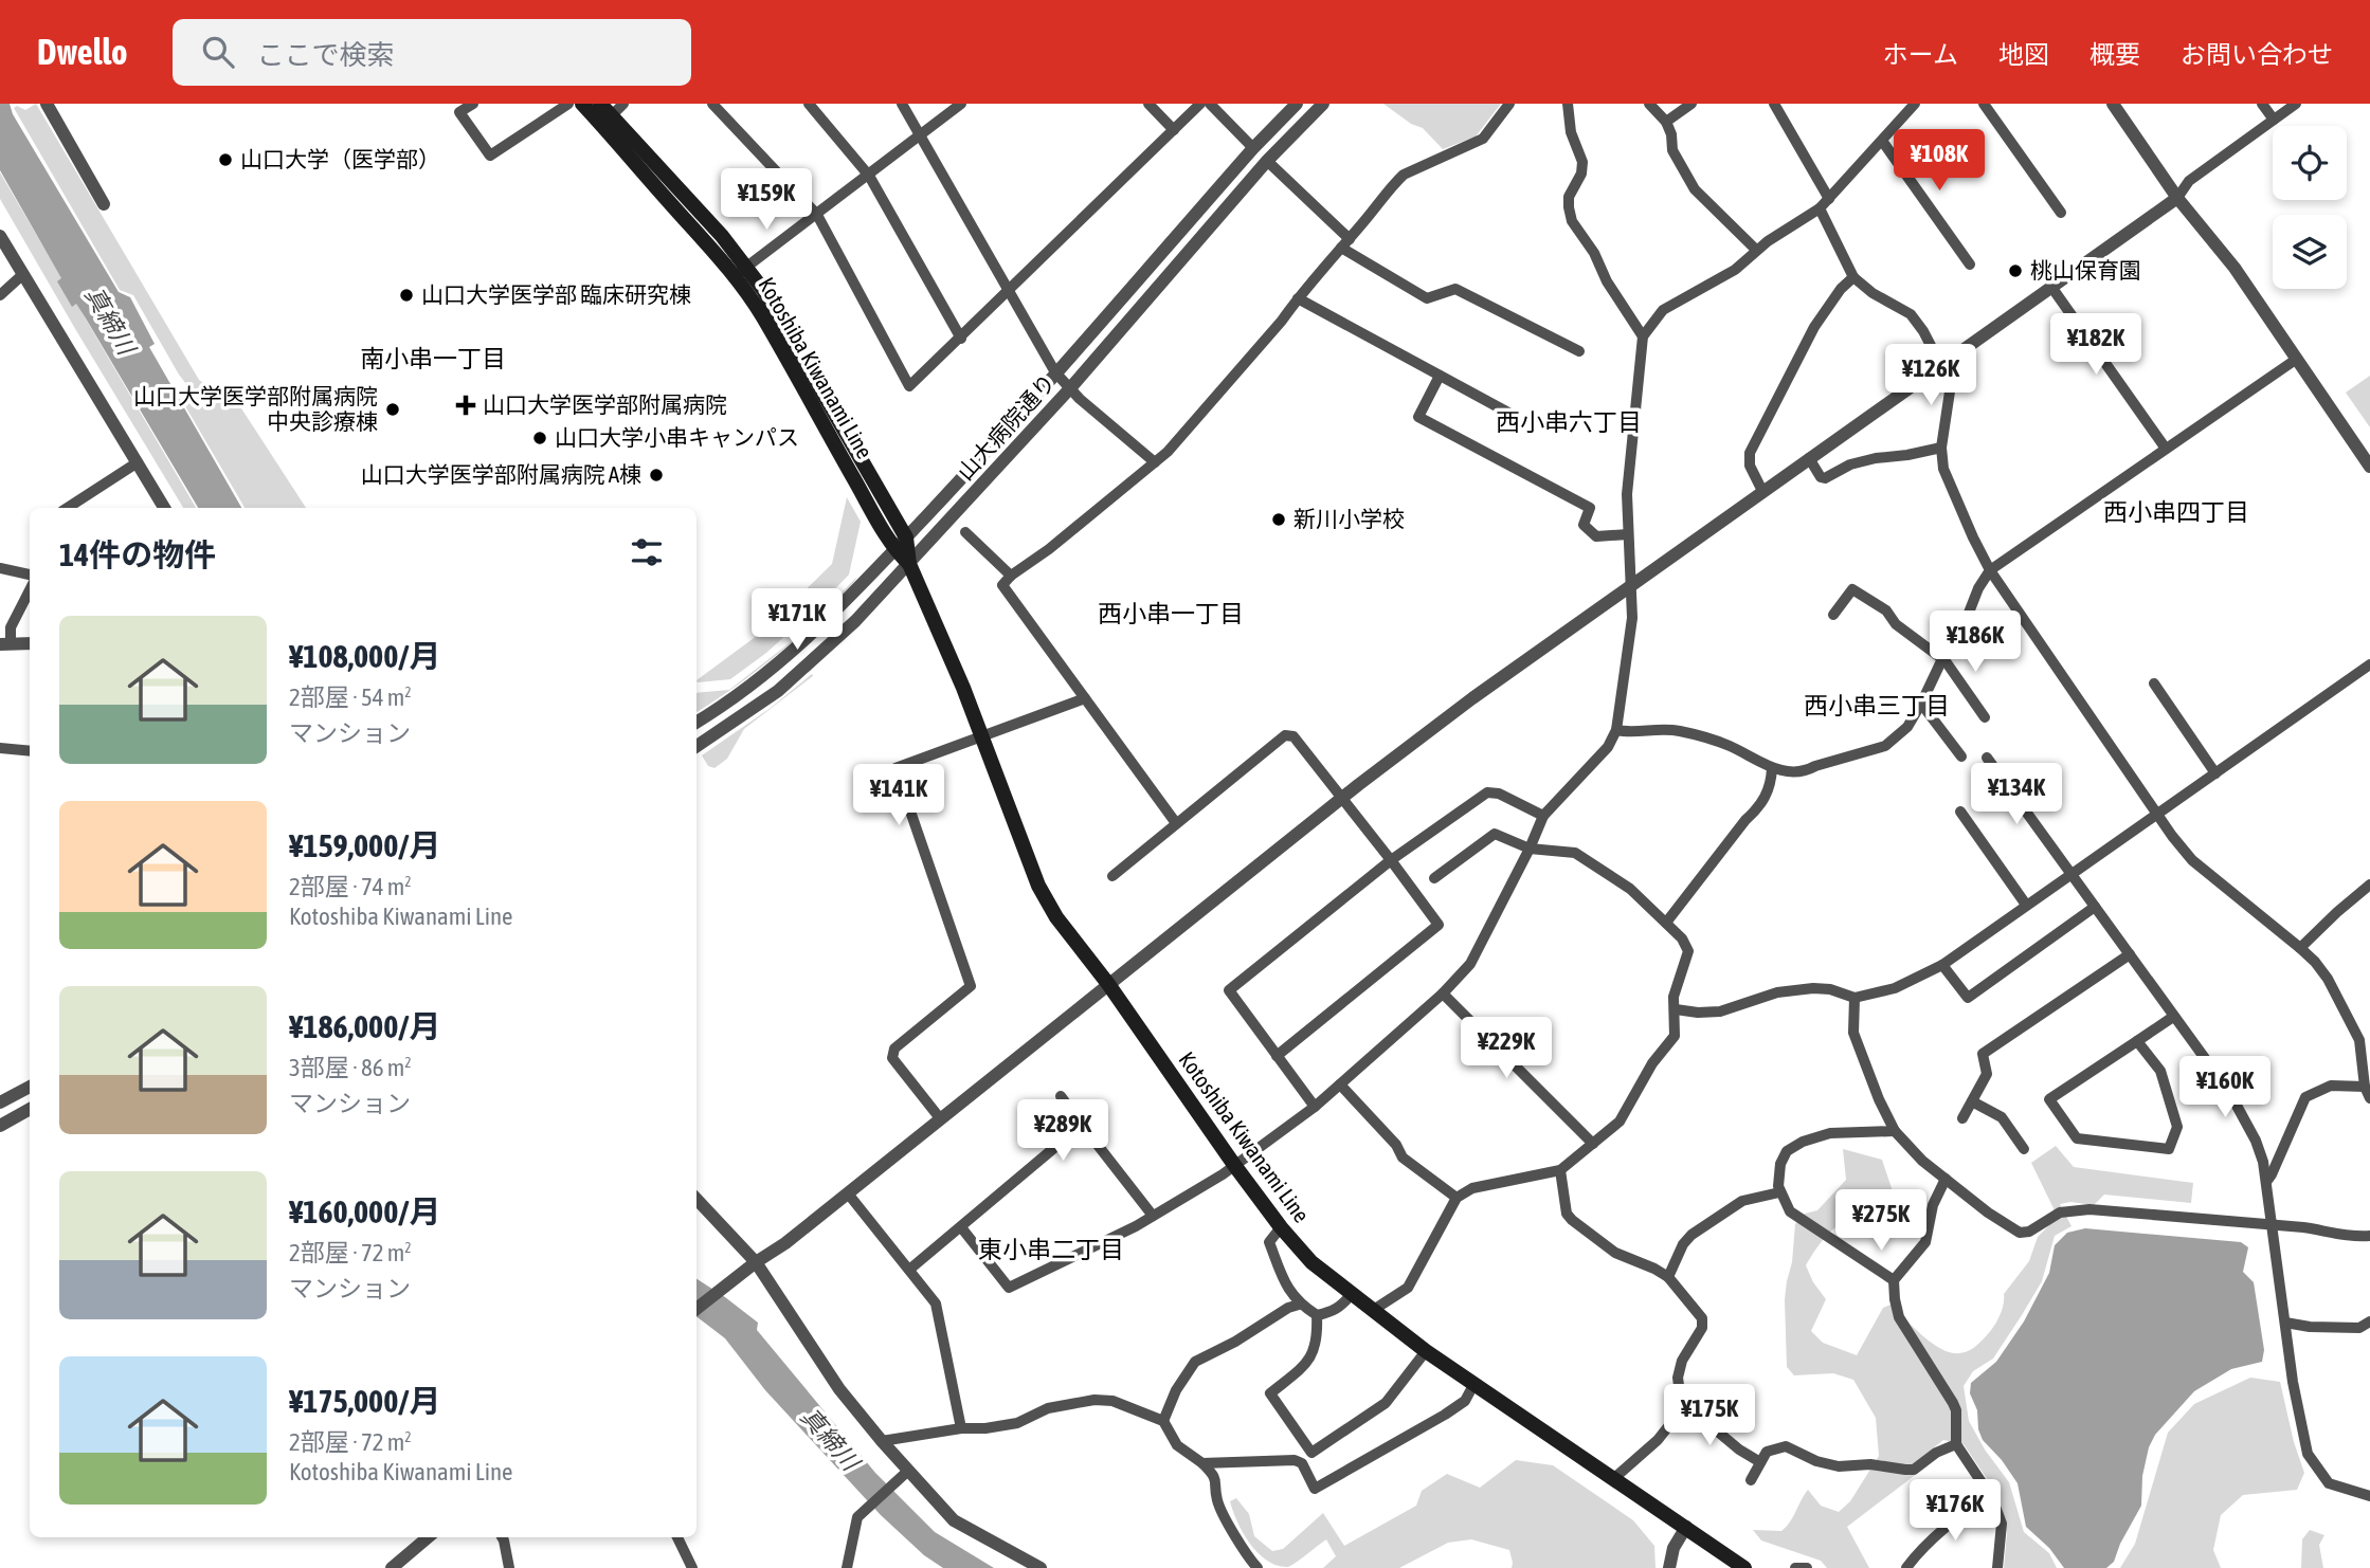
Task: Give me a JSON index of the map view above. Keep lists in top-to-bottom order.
{
  "streets": {
    "main road": ["Kotoshiba Kiwanami Line"],
    "street": ["山大病院通り"]
  },
  "crossings": [
    ["Kotoshiba Kiwanami Line", "山大病院通り"]
  ],
  "districts": [
    "南小串一丁目",
    "西小串六丁目",
    "西小串四丁目",
    "西小串一丁目",
    "西小串三丁目",
    "東小串二丁目"
  ],
  "water": ["真締川"],
  "places": {
    "other": [
      "山口大学（医学部）",
      "桃山保育園",
      "山口大学医学部 臨床研究棟",
      "山口大学医学部附属病院 中央診療棟",
      "山口大学小串キャンパス",
      "山口大学医学部附属病院 A棟",
      "新川小学校"
    ],
    "health": ["山口大学医学部附属病院"]
  },
  "page": {
    "header": "Dwello",
    "search": "ここで検索",
    "nav": [
      "ホーム",
      "地図",
      "概要",
      "お問い合わせ"
    ],
    "price": [
      "¥108K",
      "¥159K",
      "¥182K",
      "¥126K",
      "¥171K",
      "¥186K",
      "¥134K",
      "¥141K",
      "¥229K",
      "¥160K",
      "¥289K",
      "¥275K",
      "¥175K",
      "¥176K"
    ],
    "heading": "14件の物件",
    "list": [
      {
        "name": "¥108,000/月",
        "note": "2部屋 · 54 m² · マンション"
      },
      {
        "name": "¥159,000/月",
        "note": "2部屋 · 74 m² · Kotoshiba Kiwanami Line"
      },
      {
        "name": "¥186,000/月",
        "note": "3部屋 · 86 m² · マンション"
      },
      {
        "name": "¥160,000/月",
        "note": "2部屋 · 72 m² · マンション"
      },
      {
        "name": "¥175,000/月",
        "note": "2部屋 · 72 m² · Kotoshiba Kiwanami Line"
      }
    ]
  }
}
